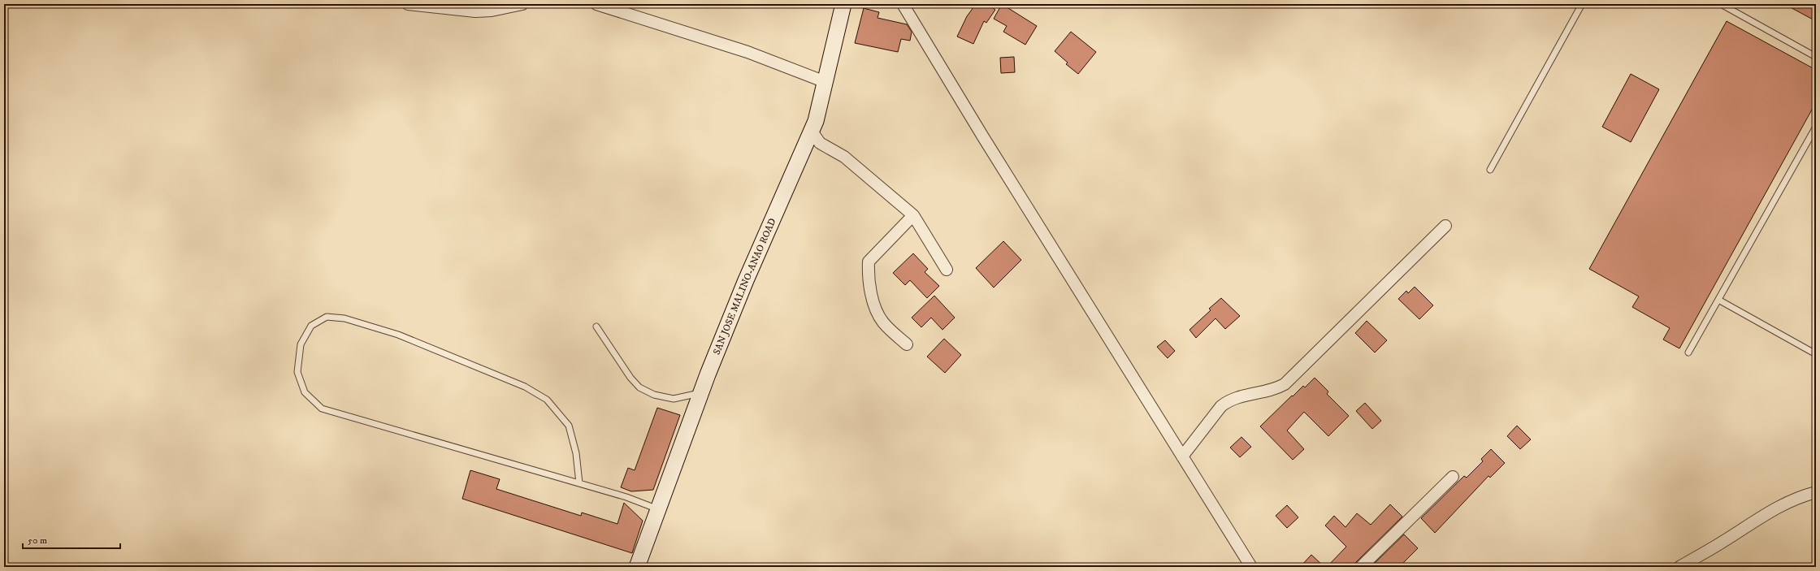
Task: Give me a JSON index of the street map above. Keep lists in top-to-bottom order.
{
  "streets": {
    "main road": ["SAN JOSE MALINO-ANAO ROAD"]
  },
  "scale_bar": "50 m"
}
